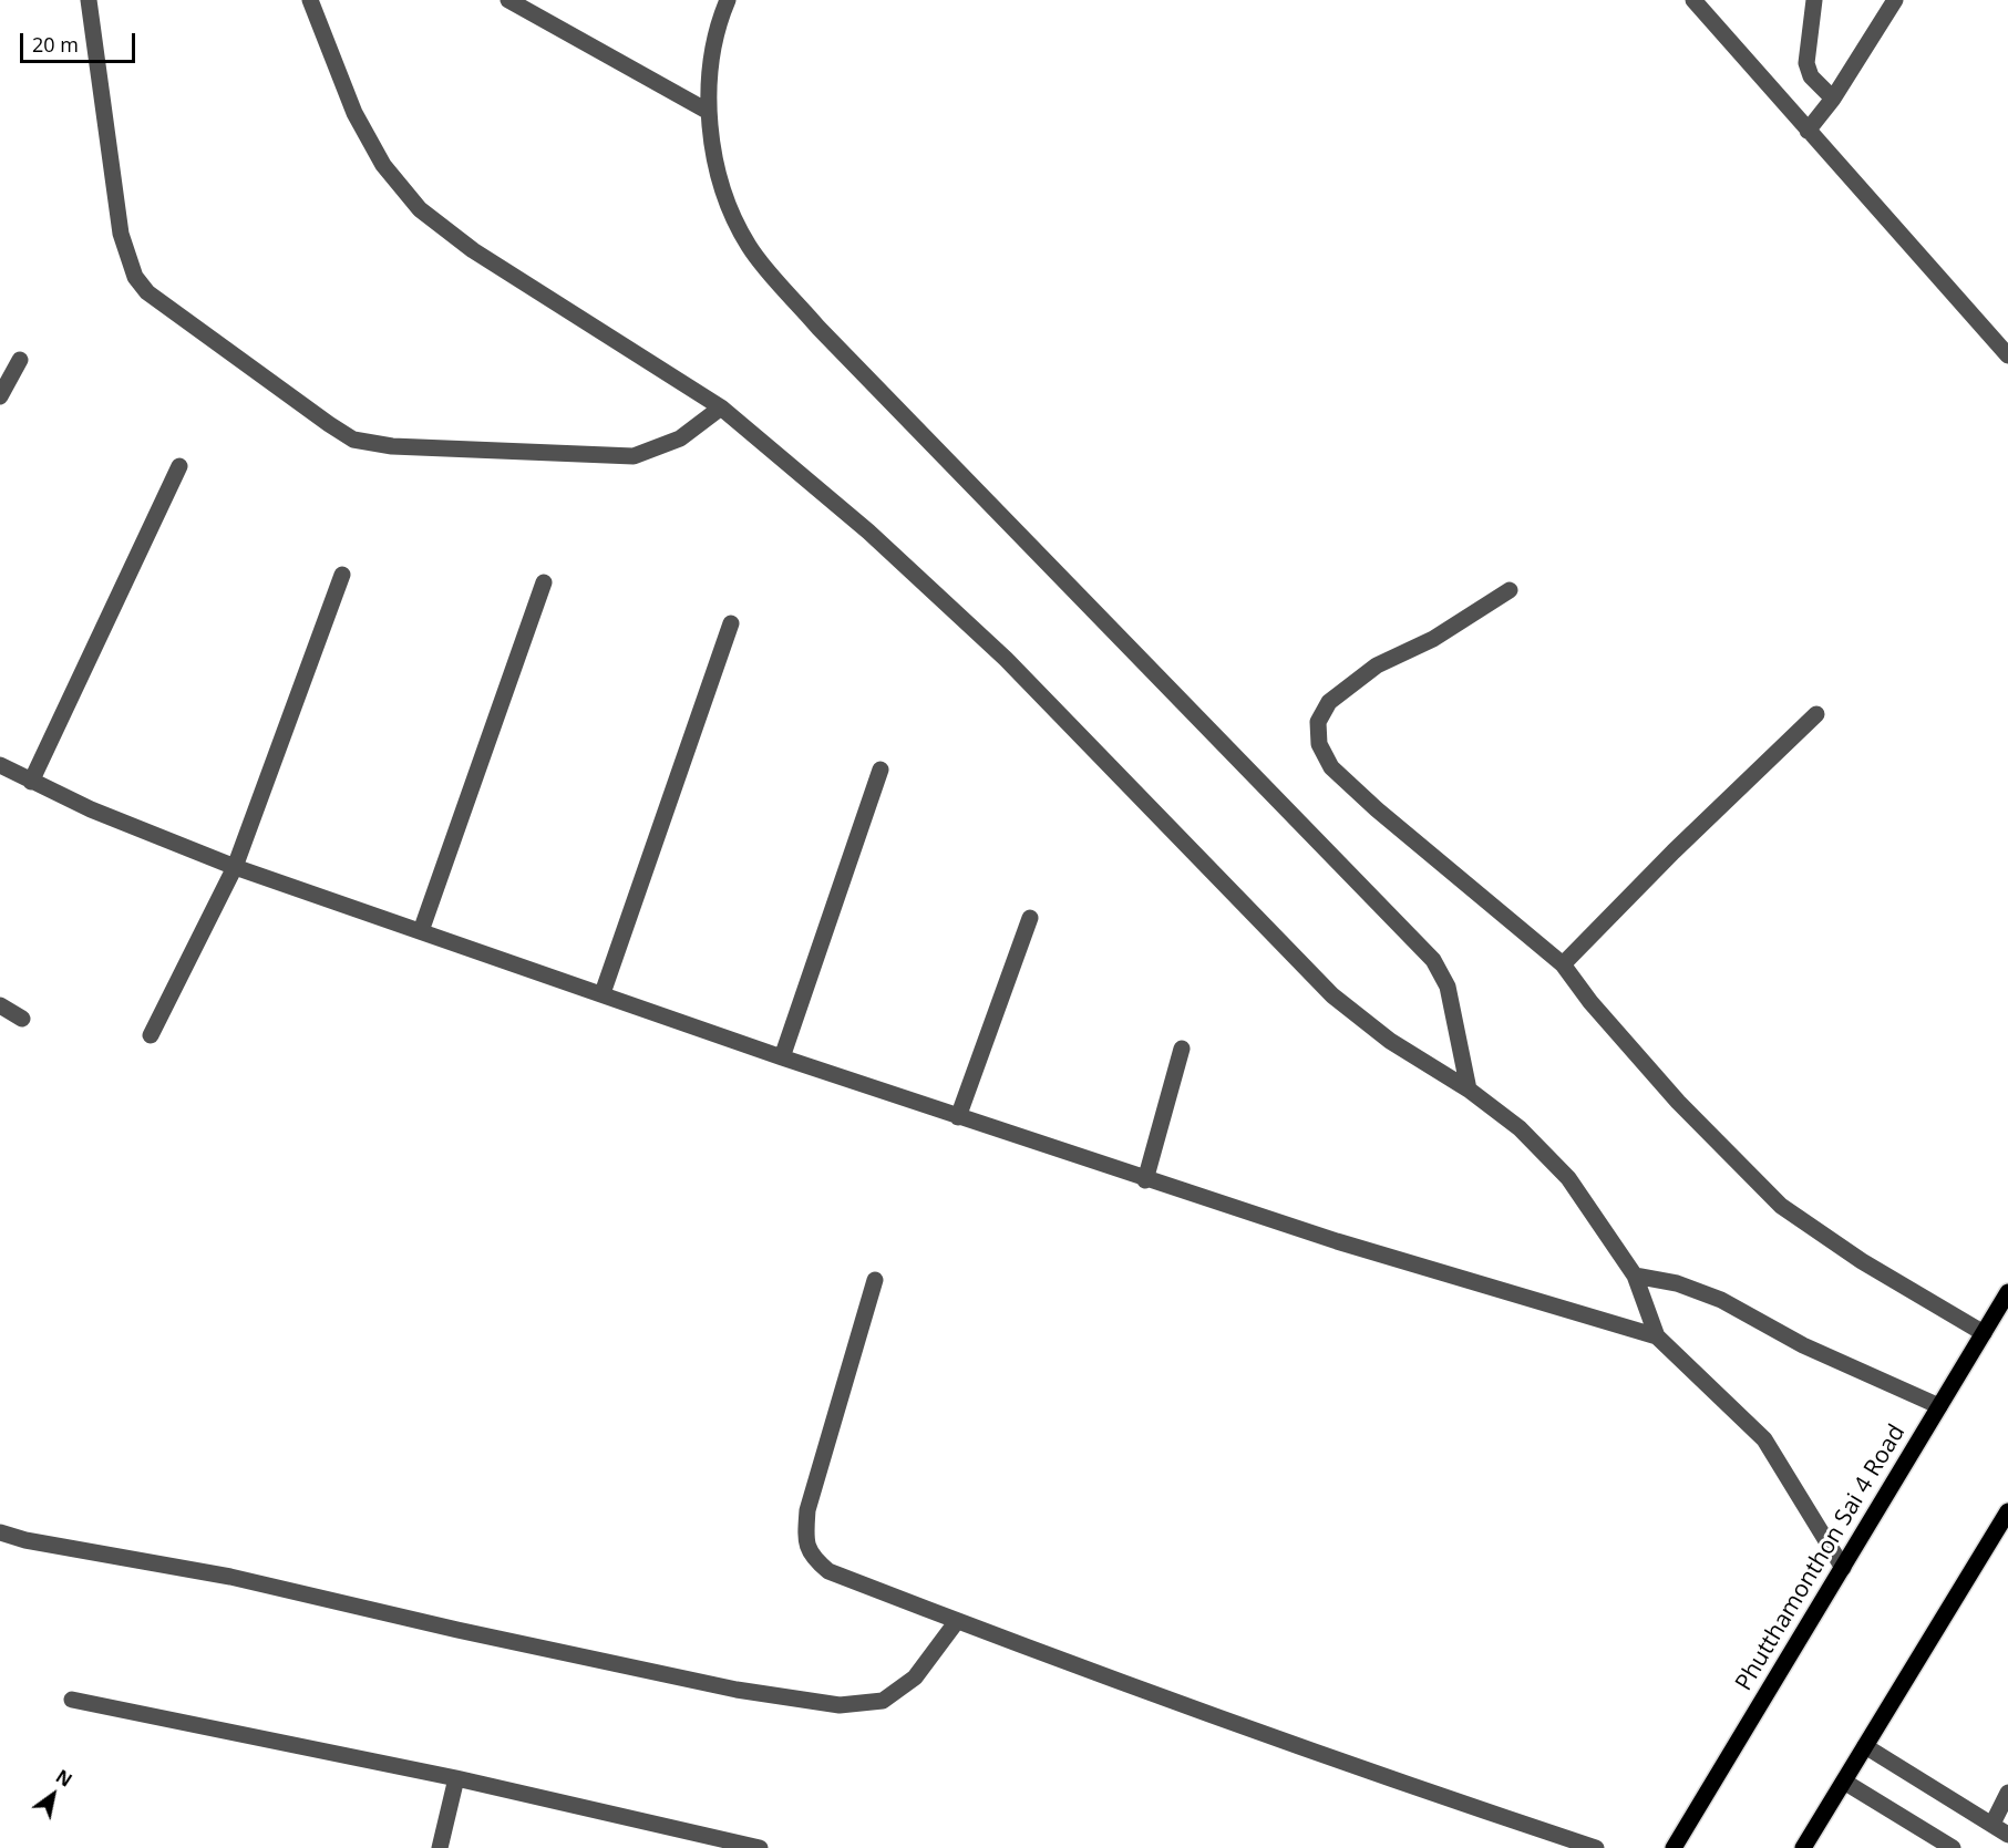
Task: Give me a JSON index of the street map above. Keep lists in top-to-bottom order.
{
  "streets": {
    "main road": ["Phutthamonthon Sai 4 Road"]
  },
  "scale_bar": "20 m",
  "north": "top right"
}
